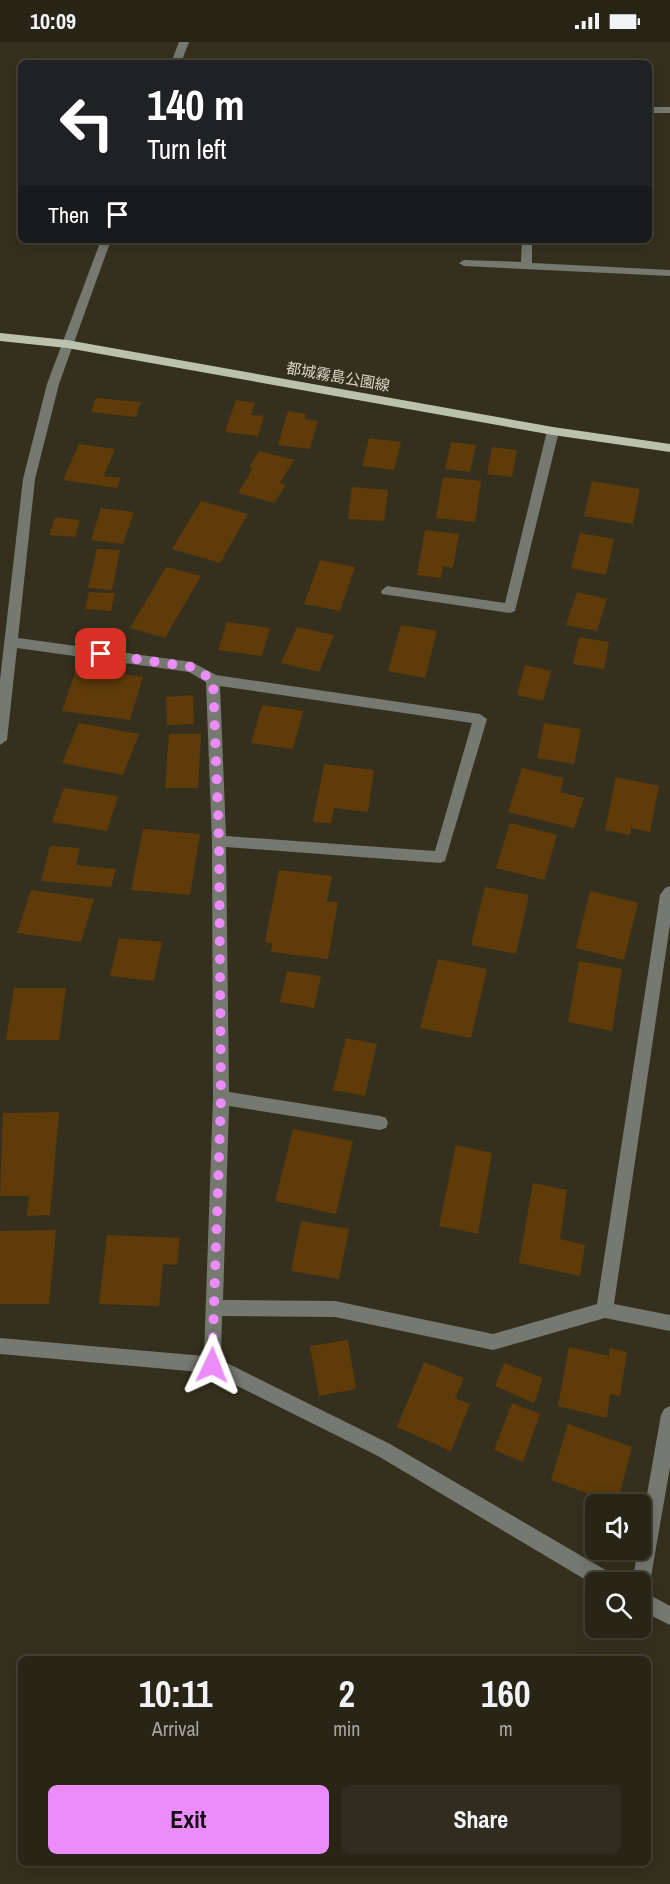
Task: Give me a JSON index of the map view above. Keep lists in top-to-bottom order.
{
  "streets": {
    "main road": ["都城霧島公園線"]
  },
  "page": {
    "status": "10:09",
    "turn": ["140 m", "Turn left"],
    "then": "Then",
    "eta": [
      "10:11",
      "Arrival",
      "2",
      "min",
      "160",
      "m"
    ],
    "buttons": ["Exit", "Share"]
  }
}
